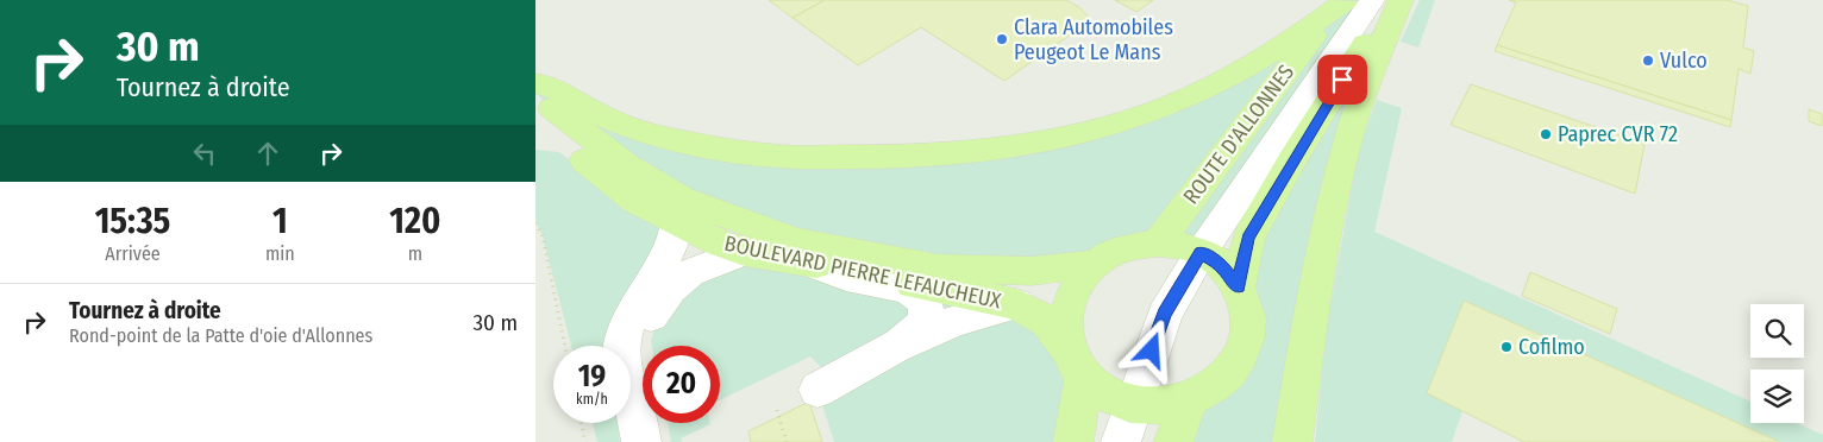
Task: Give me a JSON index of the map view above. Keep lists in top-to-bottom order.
{
  "streets": {
    "main road": ["ROUTE D'ALLONNES", "BOULEVARD PIERRE LEFAUCHEUX"]
  },
  "places": [
    "Clara Automobiles Peugeot Le Mans",
    "Vulco",
    "Paprec CVR 72",
    "Cofilmo"
  ],
  "page": {
    "turn": ["30 m", "Tournez à droite"],
    "eta": [
      "15:35",
      "Arrivée",
      "1",
      "min",
      "120",
      "m"
    ],
    "list": [
      {
        "name": "Tournez à droite",
        "note": "Rond-point de la Patte d'oie d'Allonnes",
        "value": "30 m"
      }
    ],
    "speed": "19 km/h",
    "limit": "20"
  }
}
